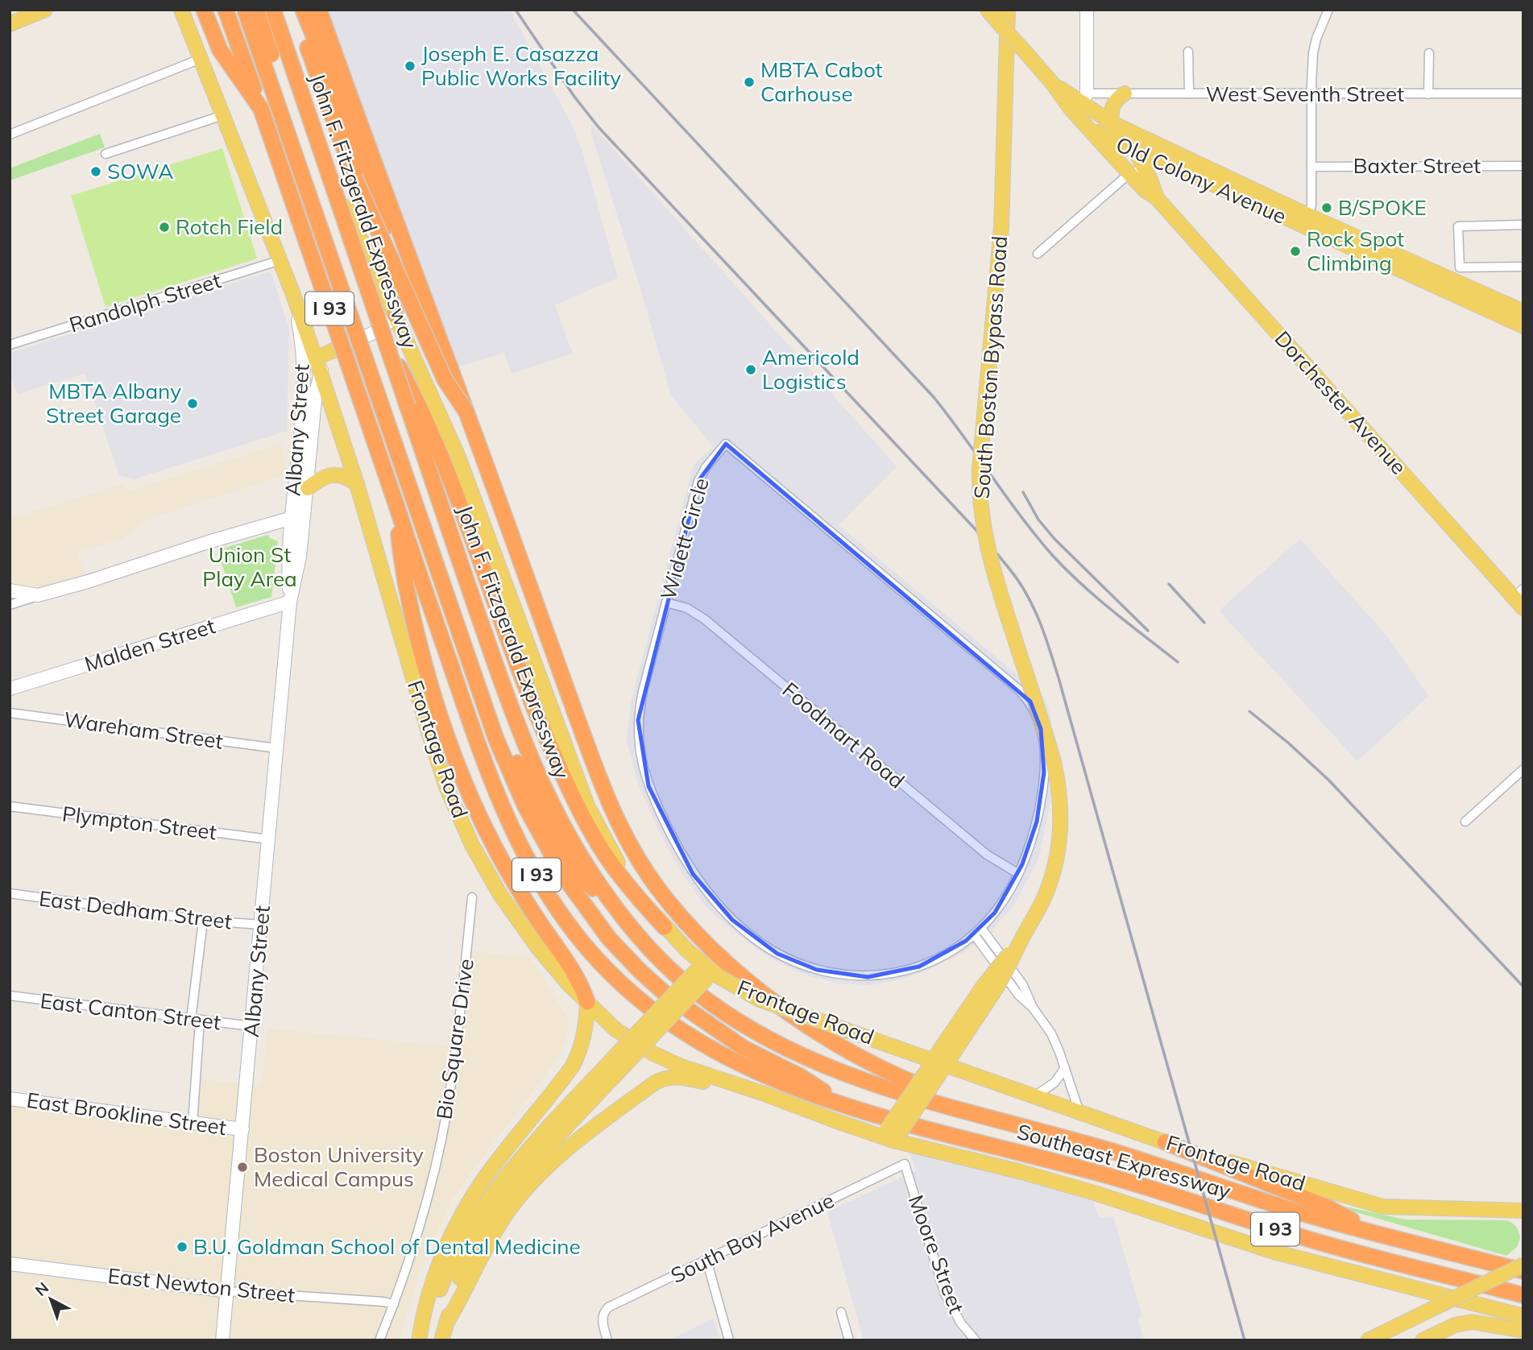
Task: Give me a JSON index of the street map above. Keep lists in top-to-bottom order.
{
  "streets": {
    "highway": ["John F. Fitzgerald Expressway", "I 93", "Southeast Expressway"],
    "main road": [
      "Old Colony Avenue",
      "South Boston Bypass Road",
      "Dorchester Avenue",
      "Albany Street",
      "Malden Street",
      "Frontage Road",
      "East Brookline Street",
      "East Newton Street"
    ],
    "street": [
      "West Seventh Street",
      "Baxter Street",
      "Randolph Street",
      "Widett Circle",
      "Wareham Street",
      "Foodmart Road",
      "Plympton Street",
      "East Dedham Street",
      "East Canton Street",
      "Bio Square Drive",
      "South Bay Avenue",
      "Moore Street"
    ]
  },
  "crossings": [
    ["West Seventh Street", "Old Colony Avenue"],
    ["West Seventh Street", "Dorchester Avenue"],
    ["Old Colony Avenue", "Dorchester Avenue"],
    ["John F. Fitzgerald Expressway", "Frontage Road"],
    ["John F. Fitzgerald Expressway", "Southeast Expressway"],
    ["Randolph Street", "Albany Street"],
    ["I 93", "Southeast Expressway"],
    ["South Boston Bypass Road", "Frontage Road"],
    ["Albany Street", "Malden Street"],
    ["Albany Street", "Wareham Street"],
    ["Albany Street", "Frontage Road"],
    ["Albany Street", "Plympton Street"],
    ["Albany Street", "East Dedham Street"],
    ["Albany Street", "East Canton Street"],
    ["Albany Street", "East Brookline Street"],
    ["Albany Street", "East Newton Street"],
    ["Widett Circle", "Foodmart Road"],
    ["Bio Square Drive", "East Newton Street"],
    ["South Bay Avenue", "Moore Street"]
  ],
  "parks": ["Union St Play Area"],
  "places": [
    "Joseph E. Casazza Public Works Facility",
    "MBTA Cabot Carhouse",
    "SOWA",
    "B/SPOKE",
    "Rotch Field",
    "Rock Spot Climbing",
    "Americold Logistics",
    "MBTA Albany Street Garage",
    "Boston University Medical Campus",
    "B.U. Goldman School of Dental Medicine"
  ],
  "north": "top left"
}
